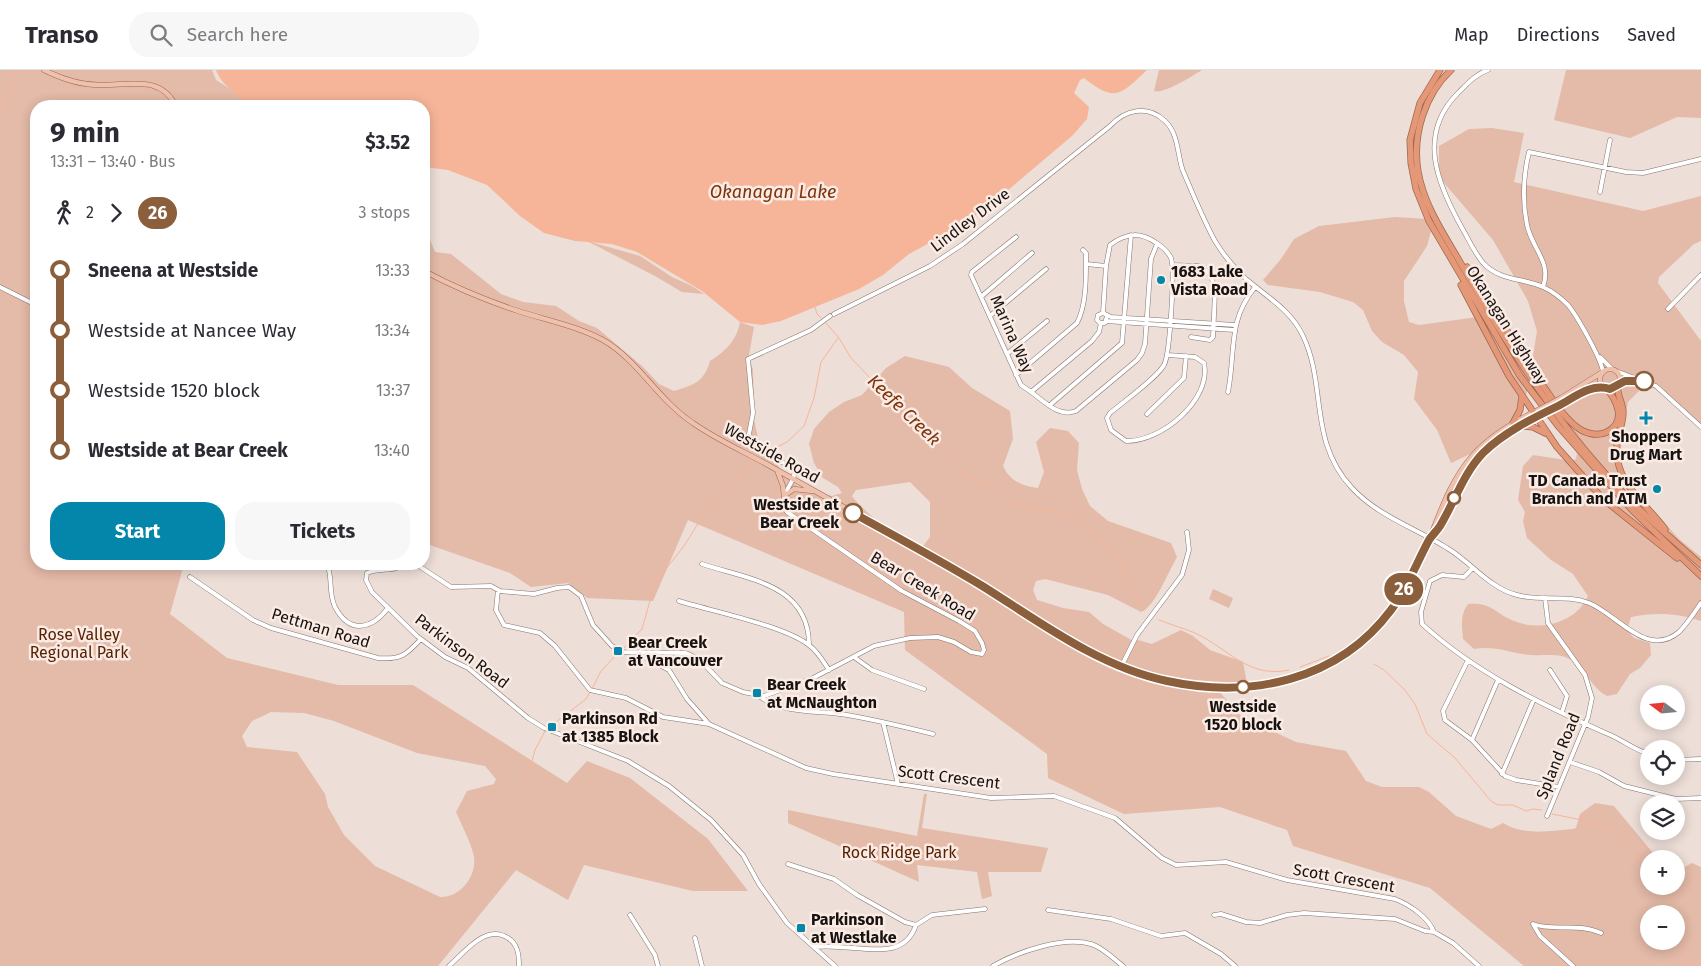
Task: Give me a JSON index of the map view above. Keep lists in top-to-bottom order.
{
  "streets": {
    "highway": ["Okanagan Highway"],
    "main road": ["Westside Road"],
    "street": [
      "Lindley Drive",
      "Marina Way",
      "Bear Creek Road",
      "Pettman Road",
      "Parkinson Road",
      "Spland Road",
      "Scott Crescent"
    ]
  },
  "crossings": [
    ["Lindley Drive", "Westside Road"],
    ["Lindley Drive", "Spland Road"],
    ["Bear Creek Road", "Scott Crescent"],
    ["Pettman Road", "Parkinson Road"]
  ],
  "water": ["Okanagan Lake", "Keefe Creek"],
  "parks": ["Rose Valley Regional Park", "Rock Ridge Park"],
  "places": {
    "other": [
      "1683 Lake Vista Road",
      "TD Canada Trust Branch and ATM",
      "Westside at Bear Creek",
      "Westside 1520 block"
    ],
    "health": ["Shoppers Drug Mart"],
    "transit": [
      "Bear Creek at Vancouver",
      "Bear Creek at McNaughton",
      "Parkinson Rd at 1385 Block",
      "Parkinson at Westlake"
    ]
  },
  "lines": ["bus line 26"],
  "north": "left",
  "page": {
    "header": "Transo",
    "search": "Search here",
    "nav": ["Map", "Directions", "Saved"],
    "on_map": "26",
    "heading": ["9 min", "13:31 – 13:40 · Bus", "$3.52"],
    "legs": ["2", "26", "3 stops"],
    "list": [
      {
        "name": "Sneena at Westside",
        "value": "13:33"
      },
      {
        "name": "Westside at Nancee Way",
        "value": "13:34"
      },
      {
        "name": "Westside 1520 block",
        "value": "13:37"
      },
      {
        "name": "Westside at Bear Creek",
        "value": "13:40"
      }
    ],
    "buttons": ["Start", "Tickets"],
    "map_buttons": ["+", "−"]
  }
}
